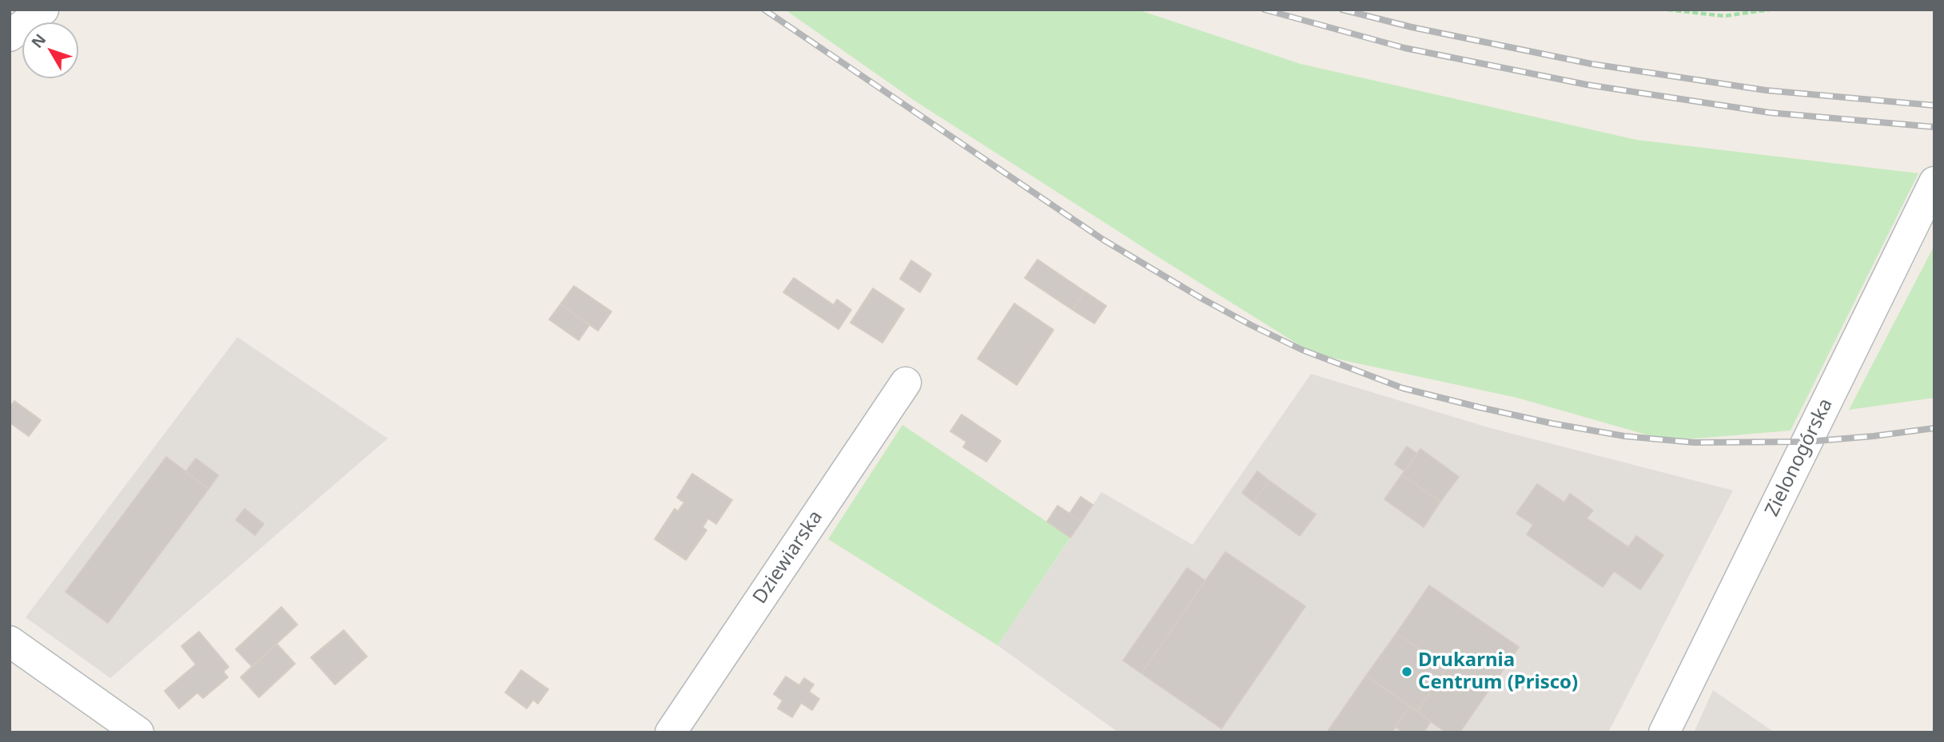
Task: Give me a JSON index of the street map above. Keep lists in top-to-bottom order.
{
  "streets": {
    "street": ["Zielonogórska", "Dziewiarska"]
  },
  "places": ["Drukarnia Centrum (Prisco)"],
  "north": "top left"
}
